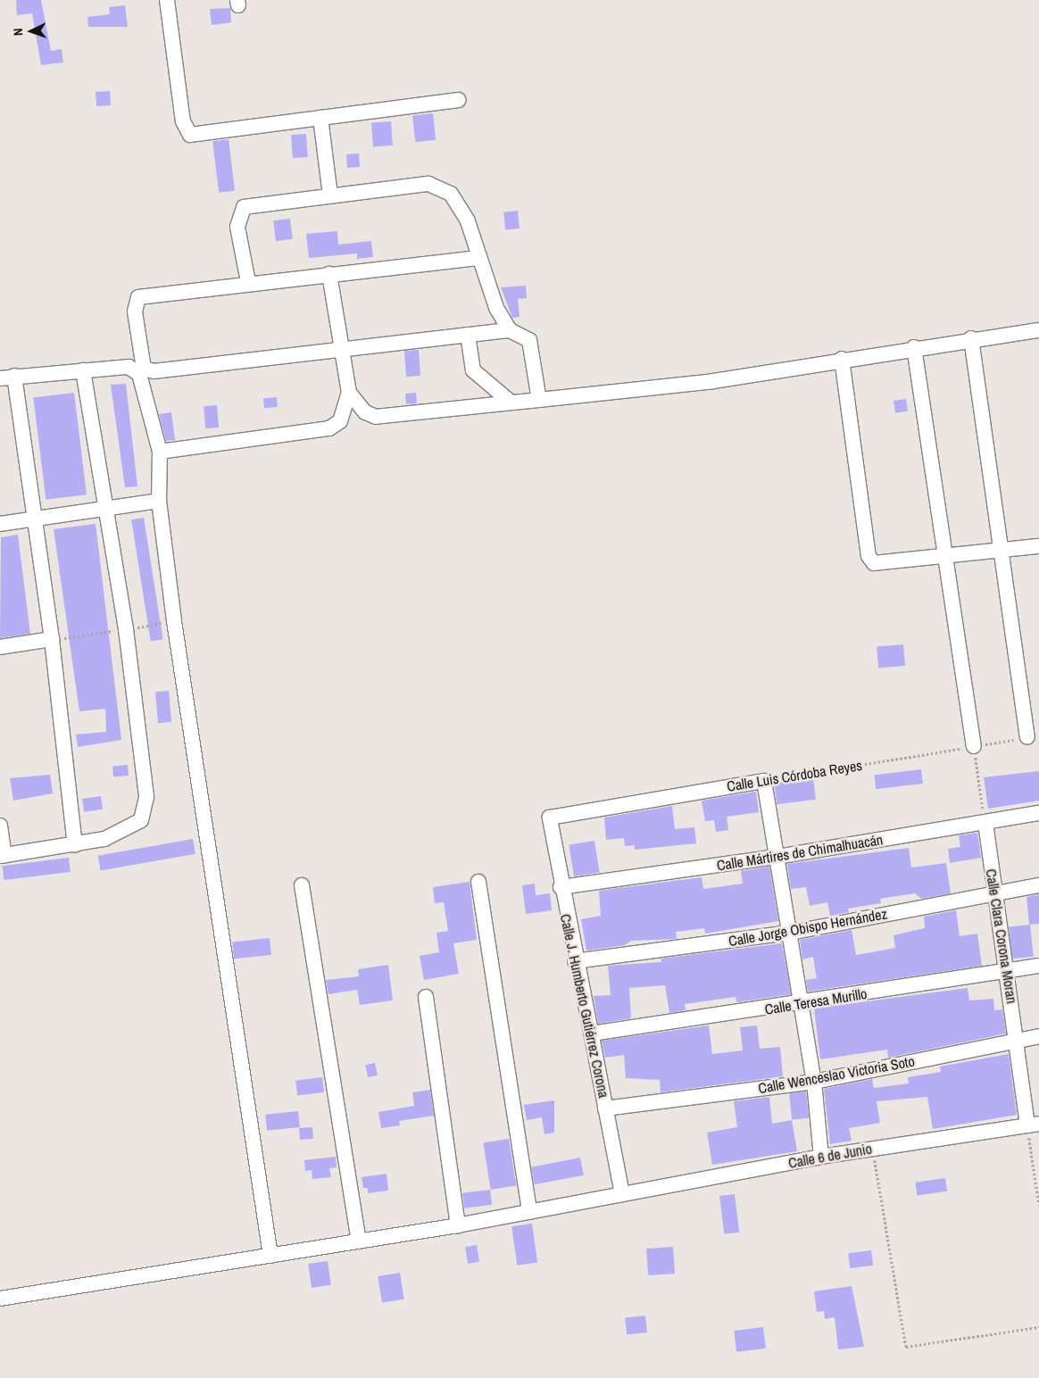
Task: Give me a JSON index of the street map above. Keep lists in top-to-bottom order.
{
  "streets": {
    "street": [
      "Calle Luis Córdoba Reyes",
      "Calle Mártires de Chimalhuacán",
      "Calle Jorge Obispo Hernández",
      "Calle Clara Corona Moran",
      "Calle Teresa Murillo",
      "Calle J. Humberto Gutiérrez Corona",
      "Calle Wenceslao Victoria Soto",
      "Calle 6 de Junio"
    ]
  },
  "crossings": [
    ["Calle Luis Córdoba Reyes", "Calle J. Humberto Gutiérrez Corona"],
    ["Calle Mártires de Chimalhuacán", "Calle Clara Corona Moran"],
    ["Calle Mártires de Chimalhuacán", "Calle J. Humberto Gutiérrez Corona"],
    ["Calle Jorge Obispo Hernández", "Calle Clara Corona Moran"],
    ["Calle Jorge Obispo Hernández", "Calle J. Humberto Gutiérrez Corona"],
    ["Calle Clara Corona Moran", "Calle Teresa Murillo"],
    ["Calle Clara Corona Moran", "Calle Wenceslao Victoria Soto"],
    ["Calle Clara Corona Moran", "Calle 6 de Junio"],
    ["Calle Teresa Murillo", "Calle J. Humberto Gutiérrez Corona"],
    ["Calle J. Humberto Gutiérrez Corona", "Calle Wenceslao Victoria Soto"],
    ["Calle J. Humberto Gutiérrez Corona", "Calle 6 de Junio"]
  ],
  "north": "left"
}
